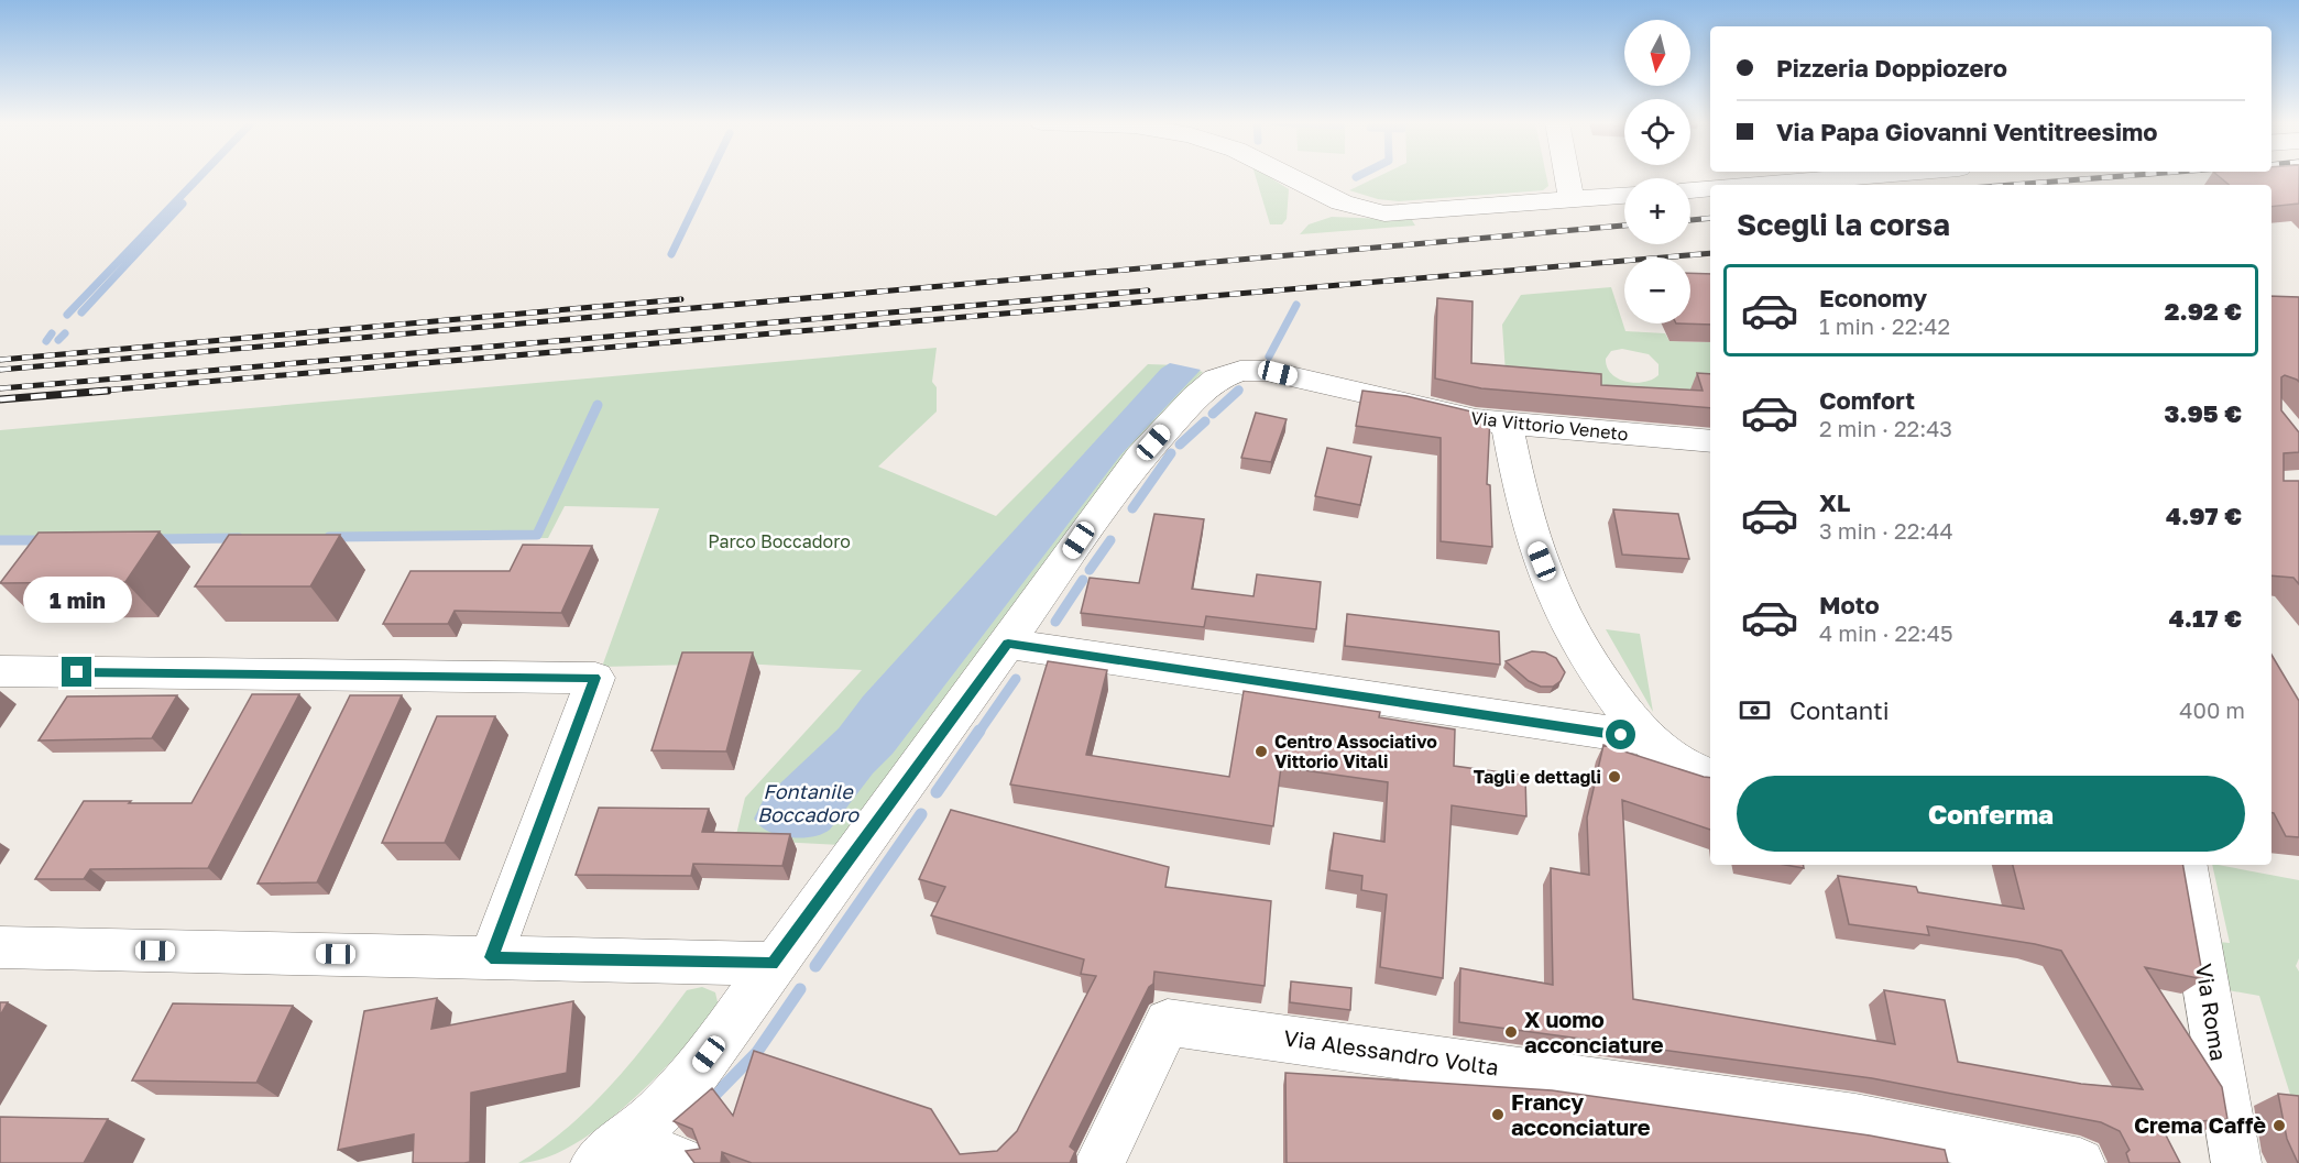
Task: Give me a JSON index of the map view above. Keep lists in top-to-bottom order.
{
  "streets": {
    "street": ["Via Vittorio Veneto", "Via Roma", "Via Alessandro Volta"]
  },
  "water": ["Fontanile Boccadoro"],
  "parks": ["Parco Boccadoro"],
  "places": [
    "Centro Associativo Vittorio Vitali",
    "Tagli e dettagli",
    "X uomo acconciature",
    "Francy acconciature",
    "Crema Caffè"
  ],
  "north": "bottom",
  "page": {
    "map_buttons": ["+", "−"],
    "banner": ["Pizzeria Doppiozero", "Via Papa Giovanni Ventitreesimo"],
    "heading": "Scegli la corsa",
    "list": [
      {
        "name": "Economy",
        "note": "1 min · 22:42",
        "value": "2.92 €"
      },
      {
        "name": "Comfort",
        "note": "2 min · 22:43",
        "value": "3.95 €"
      },
      {
        "name": "XL",
        "note": "3 min · 22:44",
        "value": "4.97 €"
      },
      {
        "name": "Moto",
        "note": "4 min · 22:45",
        "value": "4.17 €"
      }
    ],
    "bubble": "1 min",
    "pay": ["Contanti", "400 m"],
    "buttons": "Conferma"
  }
}
